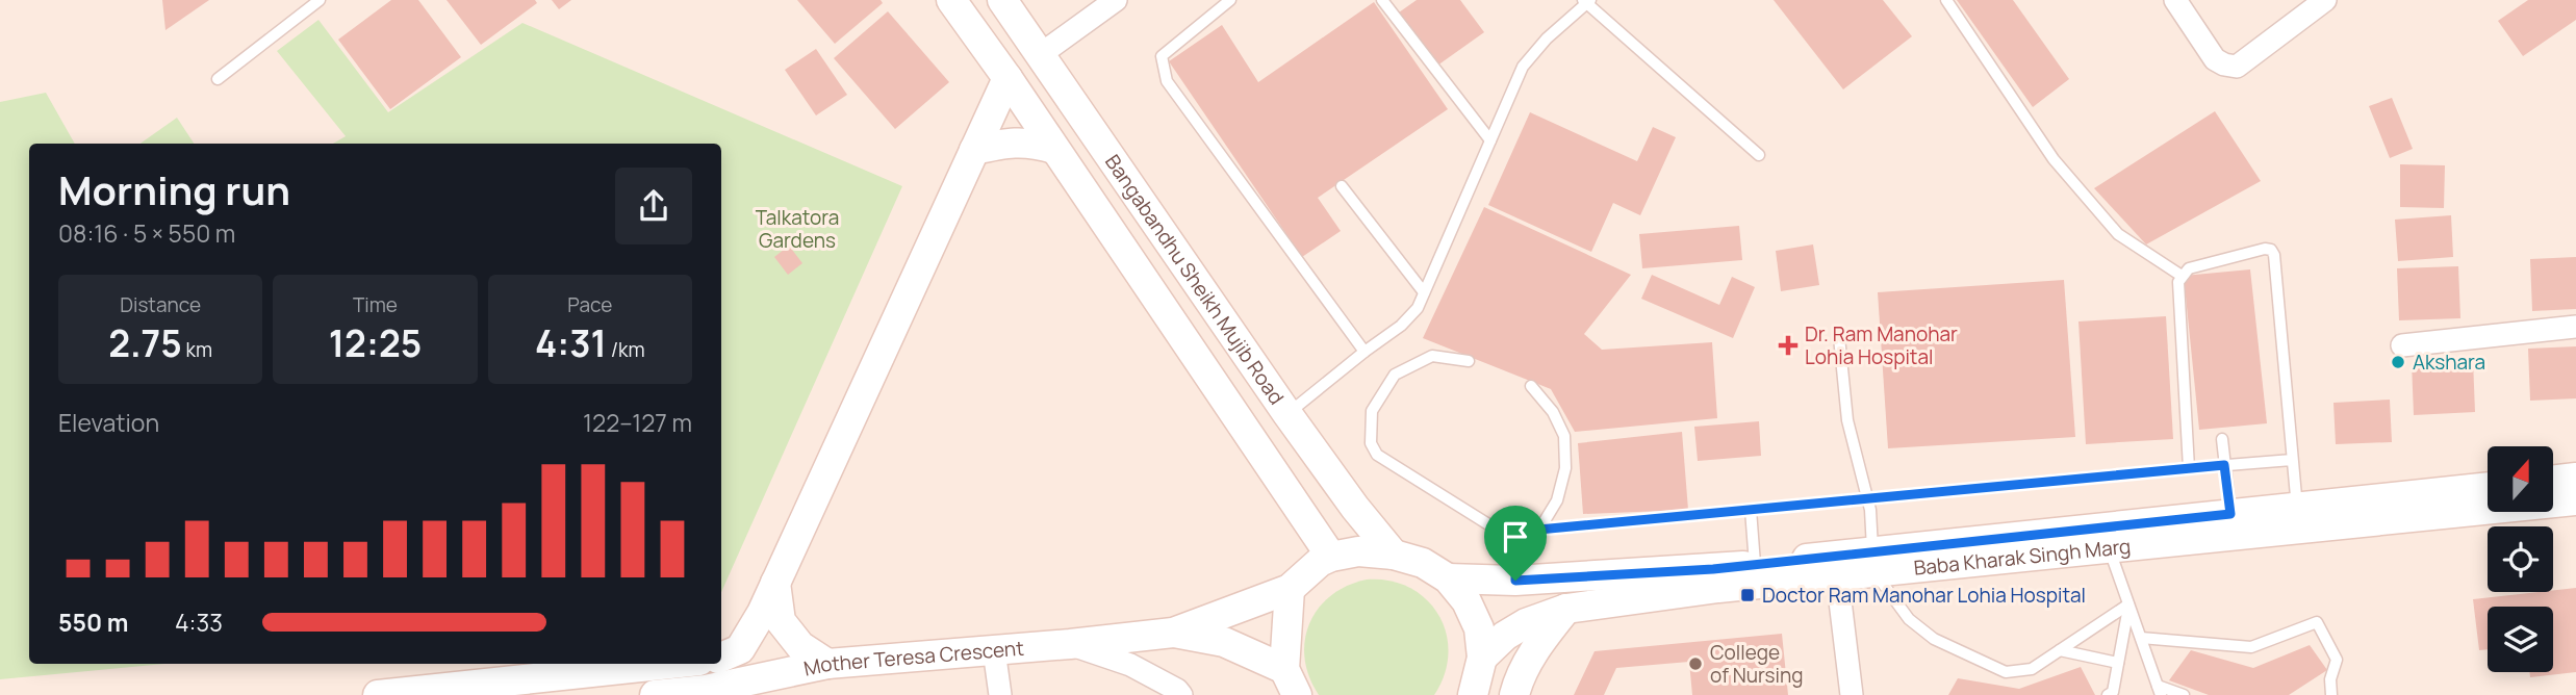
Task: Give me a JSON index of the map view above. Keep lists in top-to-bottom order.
{
  "streets": {
    "main road": ["Bangabandhu Sheikh Mujib Road", "Baba Kharak Singh Marg", "Mother Teresa Crescent"]
  },
  "parks": ["Talkatora Gardens"],
  "places": {
    "health": ["Dr. Ram Manohar Lohia Hospital"],
    "other": ["Akshara", "College of Nursing"],
    "transit": ["Doctor Ram Manohar Lohia Hospital"]
  },
  "north": "top",
  "page": {
    "heading": ["Morning run", "08:16 · 5 × 550 m"],
    "stats": [
      ["Distance", "2.75 km"],
      ["Time", "12:25"],
      ["Pace", "4:31 /km"]
    ],
    "chart": ["Elevation", "122–127 m"],
    "list": [
      {
        "name": "550 m",
        "note": "4:33"
      }
    ]
  }
}
